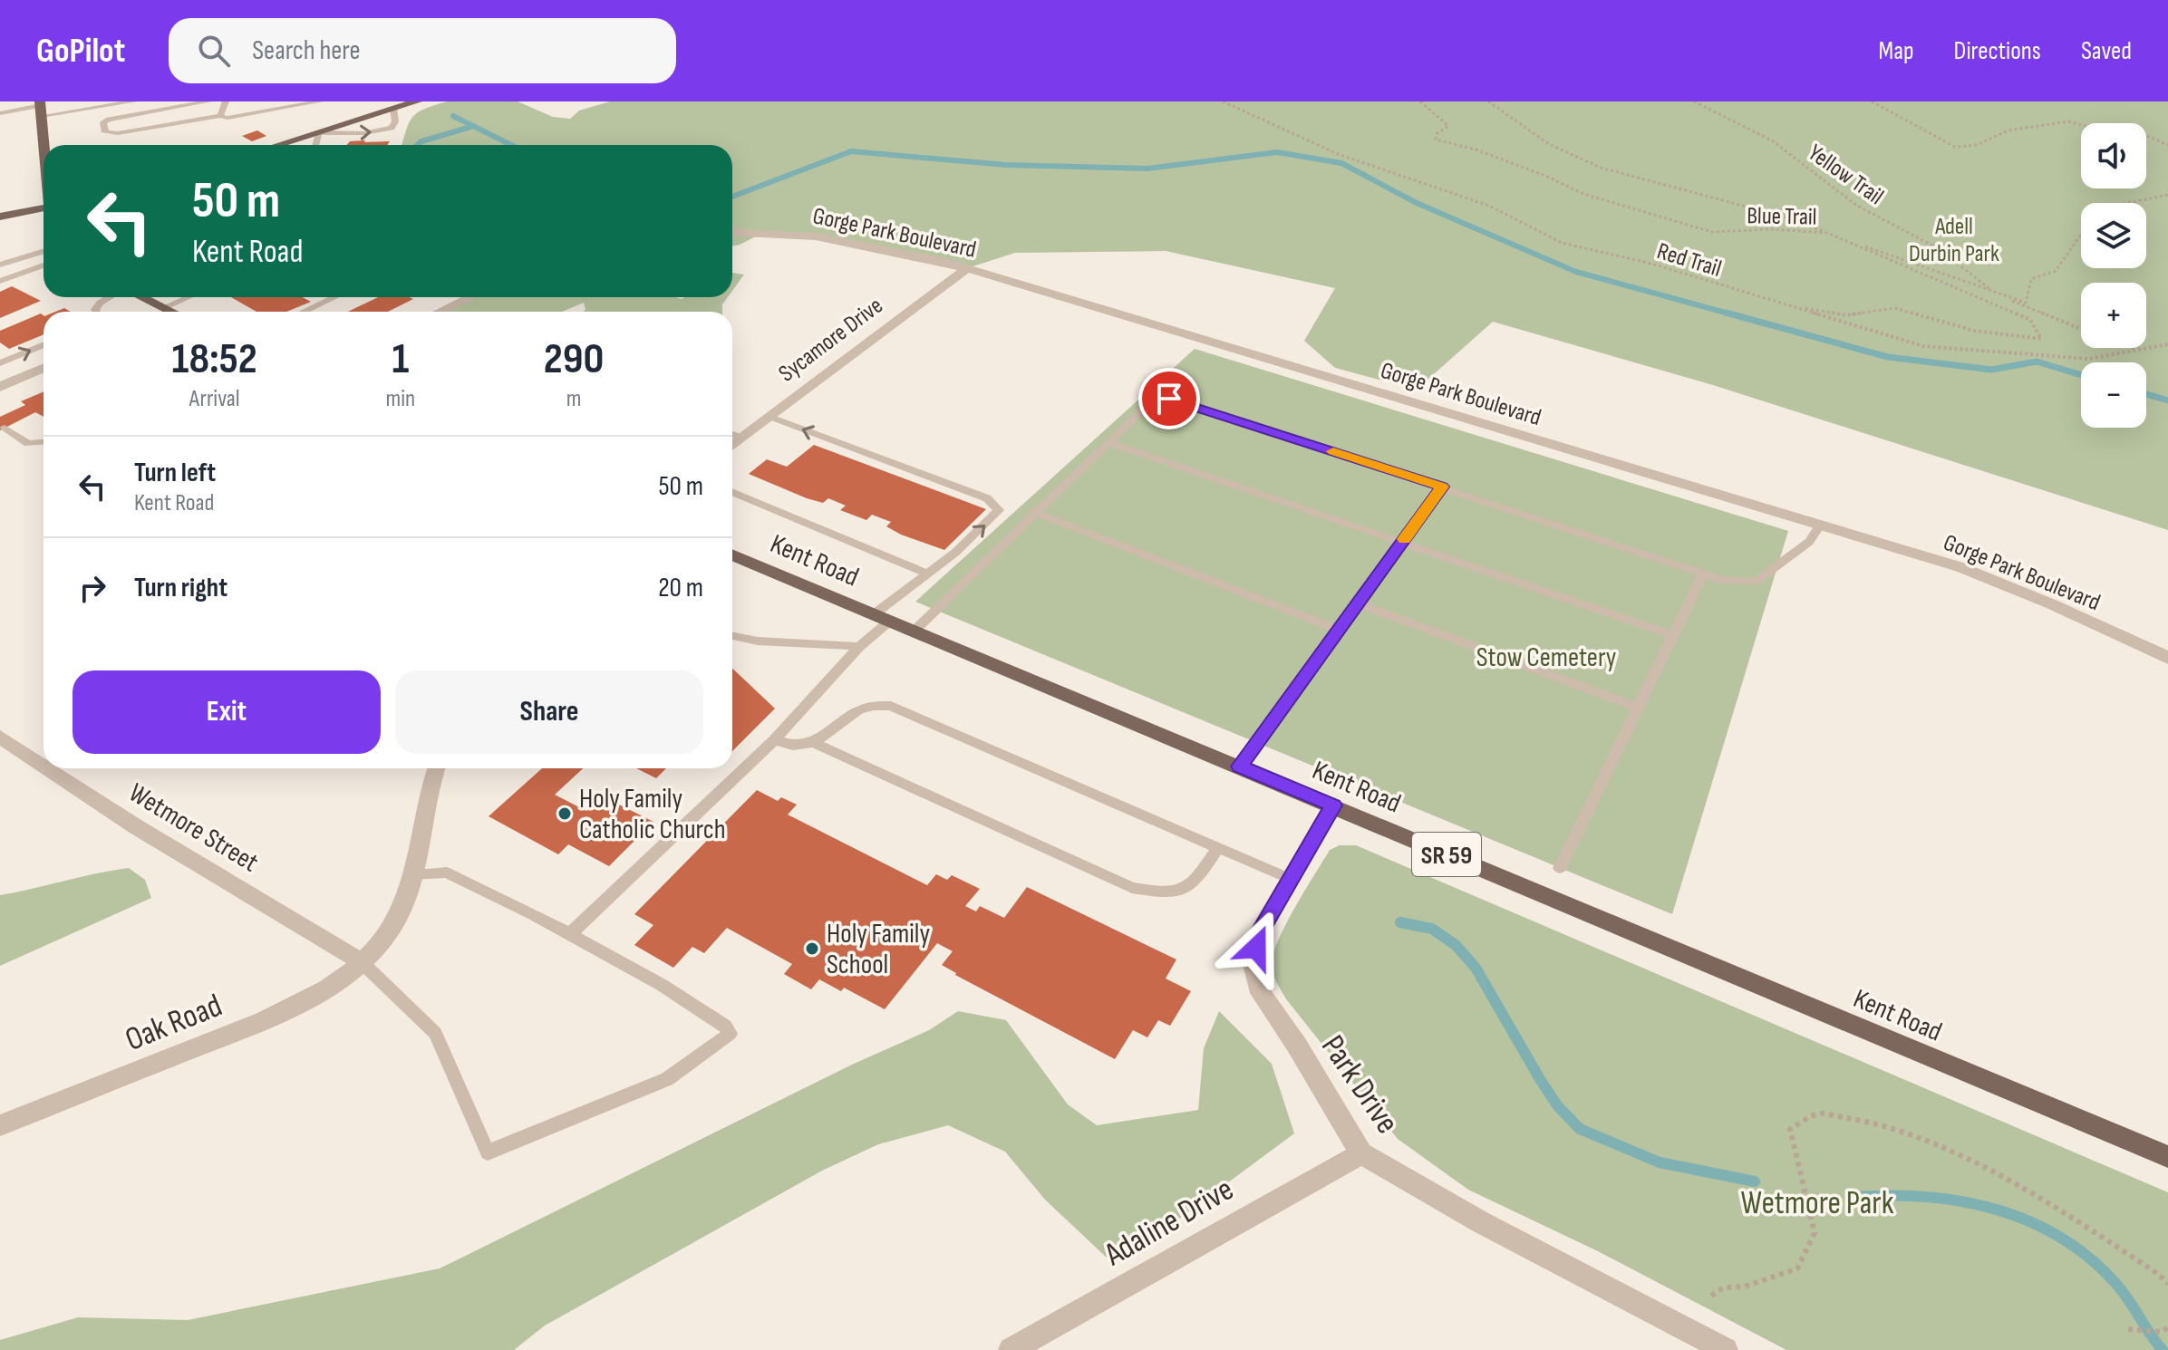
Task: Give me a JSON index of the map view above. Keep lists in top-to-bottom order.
{
  "streets": {
    "main road": ["Kent Road", "SR 59"],
    "street": [
      "Gorge Park Boulevard",
      "Sycamore Drive",
      "Wetmore Street",
      "Oak Road",
      "Park Drive",
      "Adaline Drive"
    ],
    "path": ["Yellow Trail", "Blue Trail", "Red Trail"]
  },
  "crossings": [
    ["Yellow Trail", "Red Trail"],
    ["Blue Trail", "Red Trail"],
    ["Gorge Park Boulevard", "Sycamore Drive"],
    ["Kent Road", "Park Drive"],
    ["Wetmore Street", "Oak Road"],
    ["Park Drive", "Adaline Drive"]
  ],
  "parks": ["Adell Durbin Park", "Stow Cemetery", "Wetmore Park"],
  "places": ["Holy Family Catholic Church", "Holy Family School"],
  "page": {
    "header": "GoPilot",
    "search": "Search here",
    "nav": ["Map", "Directions", "Saved"],
    "map_buttons": ["+", "−"],
    "turn": ["50 m", "Kent Road"],
    "eta": [
      "18:52",
      "Arrival",
      "1",
      "min",
      "290",
      "m"
    ],
    "list": [
      {
        "name": "Turn left",
        "note": "Kent Road",
        "value": "50 m"
      },
      {
        "name": "Turn right",
        "value": "20 m"
      }
    ],
    "buttons": ["Exit", "Share"]
  }
}
